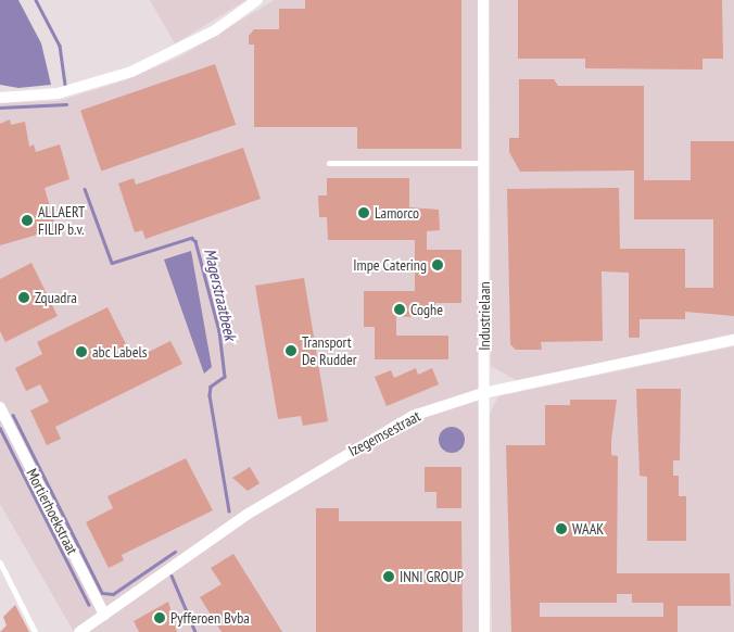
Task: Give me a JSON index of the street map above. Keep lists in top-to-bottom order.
{
  "streets": {
    "street": ["Industrielaan", "Izegemsestraat", "Mortierhoekstraat"]
  },
  "crossings": [
    ["Industrielaan", "Izegemsestraat"],
    ["Izegemsestraat", "Mortierhoekstraat"]
  ],
  "water": ["Magerstraatbeek"],
  "places": [
    "Lamorco",
    "ALLAERT FILIP b.v.",
    "Impe Catering",
    "Zquadra",
    "Coghe",
    "Transport De Rudder",
    "abc Labels",
    "WAAK",
    "INNI GROUP",
    "Pyfferoen Bvba"
  ]
}
